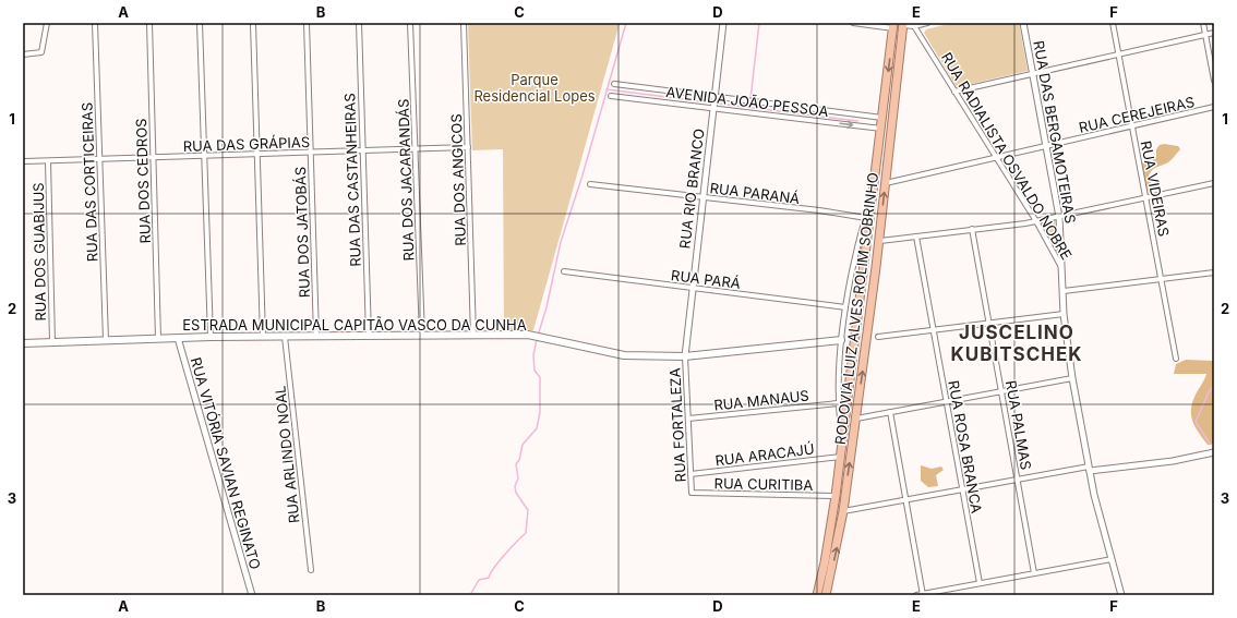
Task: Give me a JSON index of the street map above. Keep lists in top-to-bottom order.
{
  "streets": {
    "highway": ["RODOVIA LUIZ ALVES ROLIM SOBRINHO"],
    "main road": ["ESTRADA MUNICIPAL CAPITÃO VASCO DA CUNHA"],
    "street": [
      "AVENIDA JOÃO PESSOA",
      "RUA CEREJEIRAS",
      "RUA DAS BERGAMOTEIRAS",
      "RUA DAS GRÁPIAS",
      "RUA RADIALISTA OSVALDO NOBRE",
      "RUA DAS CASTANHEIRAS",
      "RUA DOS JACARANDÁS",
      "RUA DOS ANGICOS",
      "RUA DOS CEDROS",
      "RUA DAS CORTICEIRAS",
      "RUA RIO BRANCO",
      "RUA VIDEIRAS",
      "RUA PARANÁ",
      "RUA DOS JATOBÁS",
      "RUA DOS GUABIJUS",
      "RUA PARÁ",
      "RUA MANAUS",
      "RUA FORTALEZA",
      "RUA PALMAS",
      "RUA ROSA BRANCA",
      "RUA ARLINDO NOAL",
      "RUA ARACAJÚ",
      "RUA VITÓRIA SAVIAN REGINATO",
      "RUA CURITIBA"
    ]
  },
  "crossings": [
    ["AVENIDA JOÃO PESSOA", "RUA RIO BRANCO"],
    ["AVENIDA JOÃO PESSOA", "RODOVIA LUIZ ALVES ROLIM SOBRINHO"],
    ["RUA CEREJEIRAS", "RUA DAS BERGAMOTEIRAS"],
    ["RUA CEREJEIRAS", "RUA RADIALISTA OSVALDO NOBRE"],
    ["RUA CEREJEIRAS", "RUA VIDEIRAS"],
    ["RUA CEREJEIRAS", "RODOVIA LUIZ ALVES ROLIM SOBRINHO"],
    ["RUA DAS BERGAMOTEIRAS", "RUA RADIALISTA OSVALDO NOBRE"],
    ["RUA DAS GRÁPIAS", "RUA DAS CASTANHEIRAS"],
    ["RUA DAS GRÁPIAS", "RUA DOS JACARANDÁS"],
    ["RUA DAS GRÁPIAS", "RUA DOS ANGICOS"],
    ["RUA DAS GRÁPIAS", "RUA DOS CEDROS"],
    ["RUA DAS GRÁPIAS", "RUA DAS CORTICEIRAS"],
    ["RUA DAS GRÁPIAS", "RUA DOS JATOBÁS"],
    ["RUA DAS GRÁPIAS", "RUA DOS GUABIJUS"],
    ["RUA DAS CASTANHEIRAS", "ESTRADA MUNICIPAL CAPITÃO VASCO DA CUNHA"],
    ["RUA DOS JACARANDÁS", "ESTRADA MUNICIPAL CAPITÃO VASCO DA CUNHA"],
    ["RUA DOS ANGICOS", "ESTRADA MUNICIPAL CAPITÃO VASCO DA CUNHA"],
    ["RUA DOS CEDROS", "ESTRADA MUNICIPAL CAPITÃO VASCO DA CUNHA"],
    ["RUA DAS CORTICEIRAS", "ESTRADA MUNICIPAL CAPITÃO VASCO DA CUNHA"],
    ["RUA RIO BRANCO", "RUA PARANÁ"],
    ["RUA RIO BRANCO", "RUA PARÁ"],
    ["RUA RIO BRANCO", "ESTRADA MUNICIPAL CAPITÃO VASCO DA CUNHA"],
    ["RUA RIO BRANCO", "RUA FORTALEZA"],
    ["RUA DOS JATOBÁS", "ESTRADA MUNICIPAL CAPITÃO VASCO DA CUNHA"],
    ["RUA DOS GUABIJUS", "ESTRADA MUNICIPAL CAPITÃO VASCO DA CUNHA"],
    ["RODOVIA LUIZ ALVES ROLIM SOBRINHO", "RUA ARACAJÚ"],
    ["RODOVIA LUIZ ALVES ROLIM SOBRINHO", "RUA CURITIBA"],
    ["ESTRADA MUNICIPAL CAPITÃO VASCO DA CUNHA", "RUA FORTALEZA"],
    ["ESTRADA MUNICIPAL CAPITÃO VASCO DA CUNHA", "RUA ARLINDO NOAL"],
    ["ESTRADA MUNICIPAL CAPITÃO VASCO DA CUNHA", "RUA VITÓRIA SAVIAN REGINATO"],
    ["RUA MANAUS", "RUA FORTALEZA"],
    ["RUA FORTALEZA", "RUA ARACAJÚ"],
    ["RUA FORTALEZA", "RUA CURITIBA"]
  ],
  "districts": ["JUSCELINO KUBITSCHEK"],
  "parks": ["Parque Residencial Lopes"],
  "grid": {
    "columns": [
      "A",
      "B",
      "C",
      "D",
      "E",
      "F"
    ],
    "rows": ["1", "2", "3"]
  }
}
